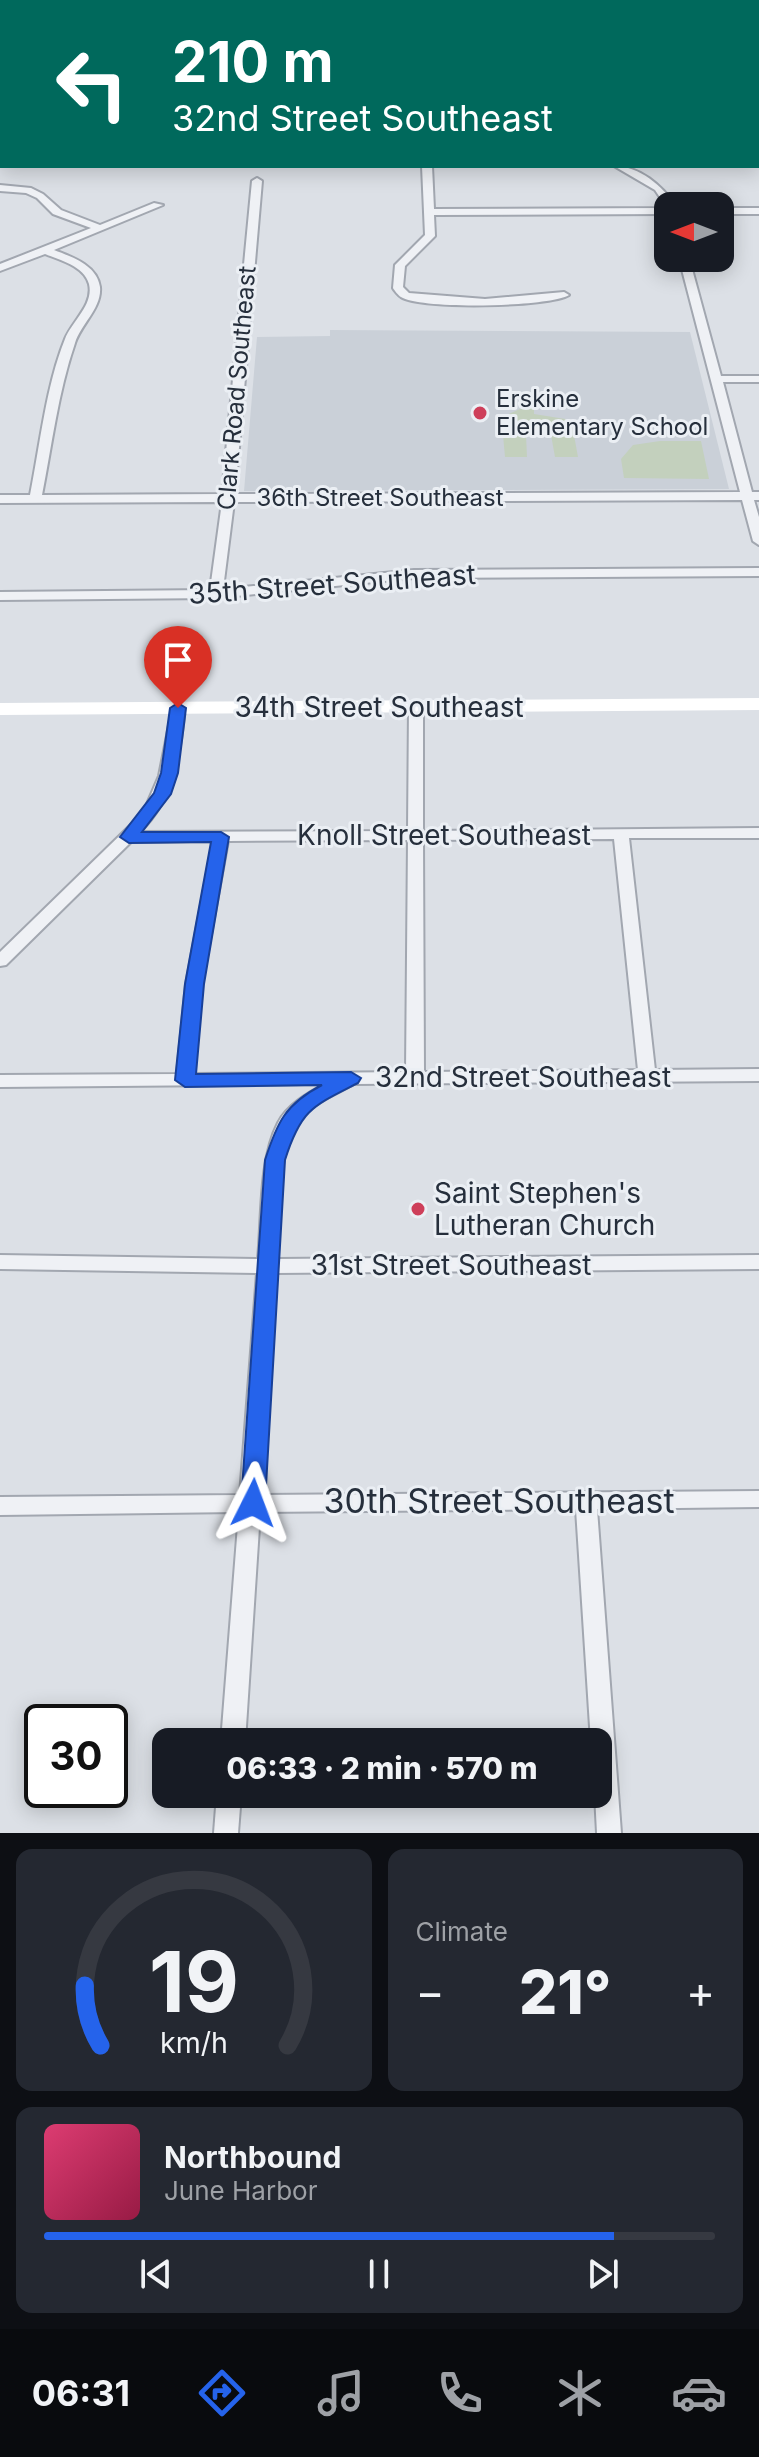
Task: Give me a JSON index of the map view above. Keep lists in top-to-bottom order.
{
  "streets": {
    "street": [
      "Clark Road Southeast",
      "36th Street Southeast",
      "35th Street Southeast",
      "34th Street Southeast",
      "Knoll Street Southeast",
      "32nd Street Southeast",
      "31st Street Southeast",
      "30th Street Southeast"
    ]
  },
  "crossings": [
    ["Clark Road Southeast", "36th Street Southeast"],
    ["Clark Road Southeast", "35th Street Southeast"]
  ],
  "places": ["Erskine Elementary School", "Saint Stephen's Lutheran Church"],
  "north": "left",
  "page": {
    "turn": ["210 m", "32nd Street Southeast"],
    "limit": "30",
    "trip": "06:33 · 2 min · 570 m",
    "tile": "Climate",
    "heat": ["−", "21°", "+"],
    "song": ["Northbound", "June Harbor"],
    "tabs": "06:31",
    "gauge": ["19", "km/h"]
  }
}
